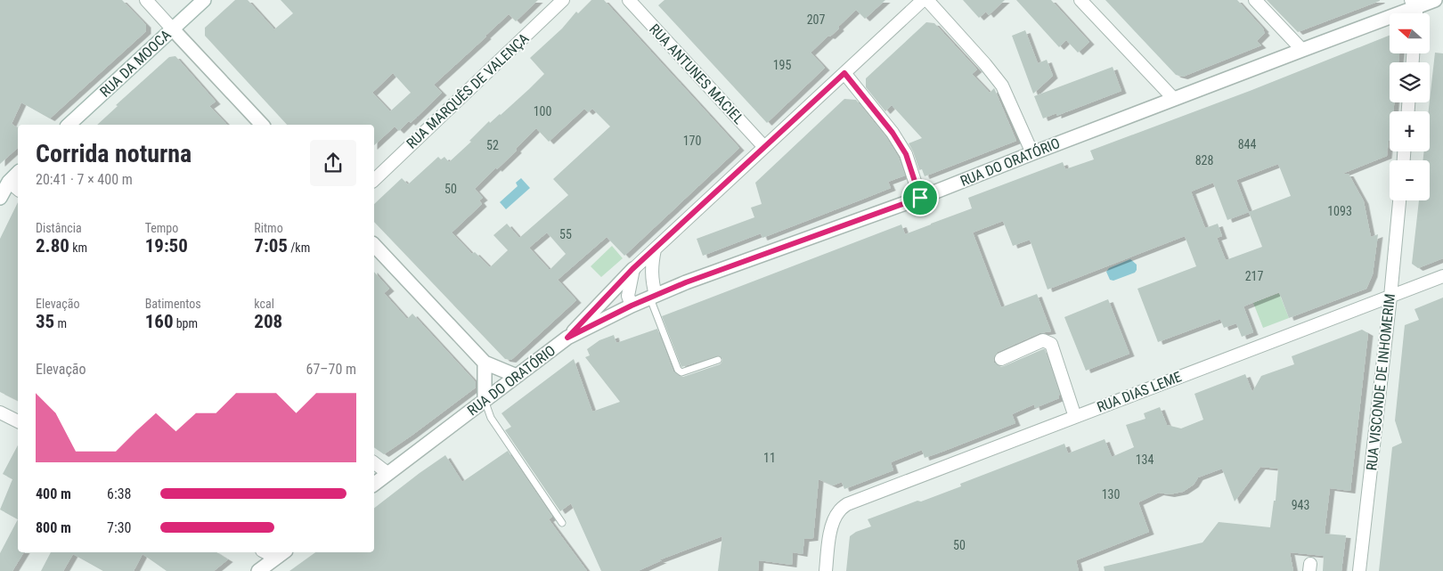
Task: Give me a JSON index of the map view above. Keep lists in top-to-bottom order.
{
  "streets": {
    "street": [
      "RUA DA MOOCA",
      "RUA ANTUNES MACIEL",
      "RUA MARQUÊS DE VALENÇA",
      "RUA DO ORATÓRIO",
      "RUA VISCONDE DE INHOMERIM",
      "RUA DIAS LEME"
    ]
  },
  "crossings": [
    ["RUA VISCONDE DE INHOMERIM", "RUA DIAS LEME"]
  ],
  "house_numbers": [
    "207",
    "195",
    "100",
    "170",
    "844",
    "52",
    "828",
    "50",
    "1093",
    "55",
    "217",
    "11",
    "134",
    "130",
    "943",
    "50"
  ],
  "north": "left",
  "page": {
    "map_buttons": ["+", "−"],
    "heading": ["Corrida noturna", "20:41 · 7 × 400 m"],
    "stats": [
      ["Distância", "2.80 km"],
      ["Tempo", "19:50"],
      ["Ritmo", "7:05 /km"],
      ["Elevação", "35 m"],
      ["Batimentos", "160 bpm"],
      ["kcal", "208"]
    ],
    "chart": ["Elevação", "67–70 m"],
    "list": [
      {
        "name": "400 m",
        "note": "6:38"
      },
      {
        "name": "800 m",
        "note": "7:30"
      }
    ]
  }
}
